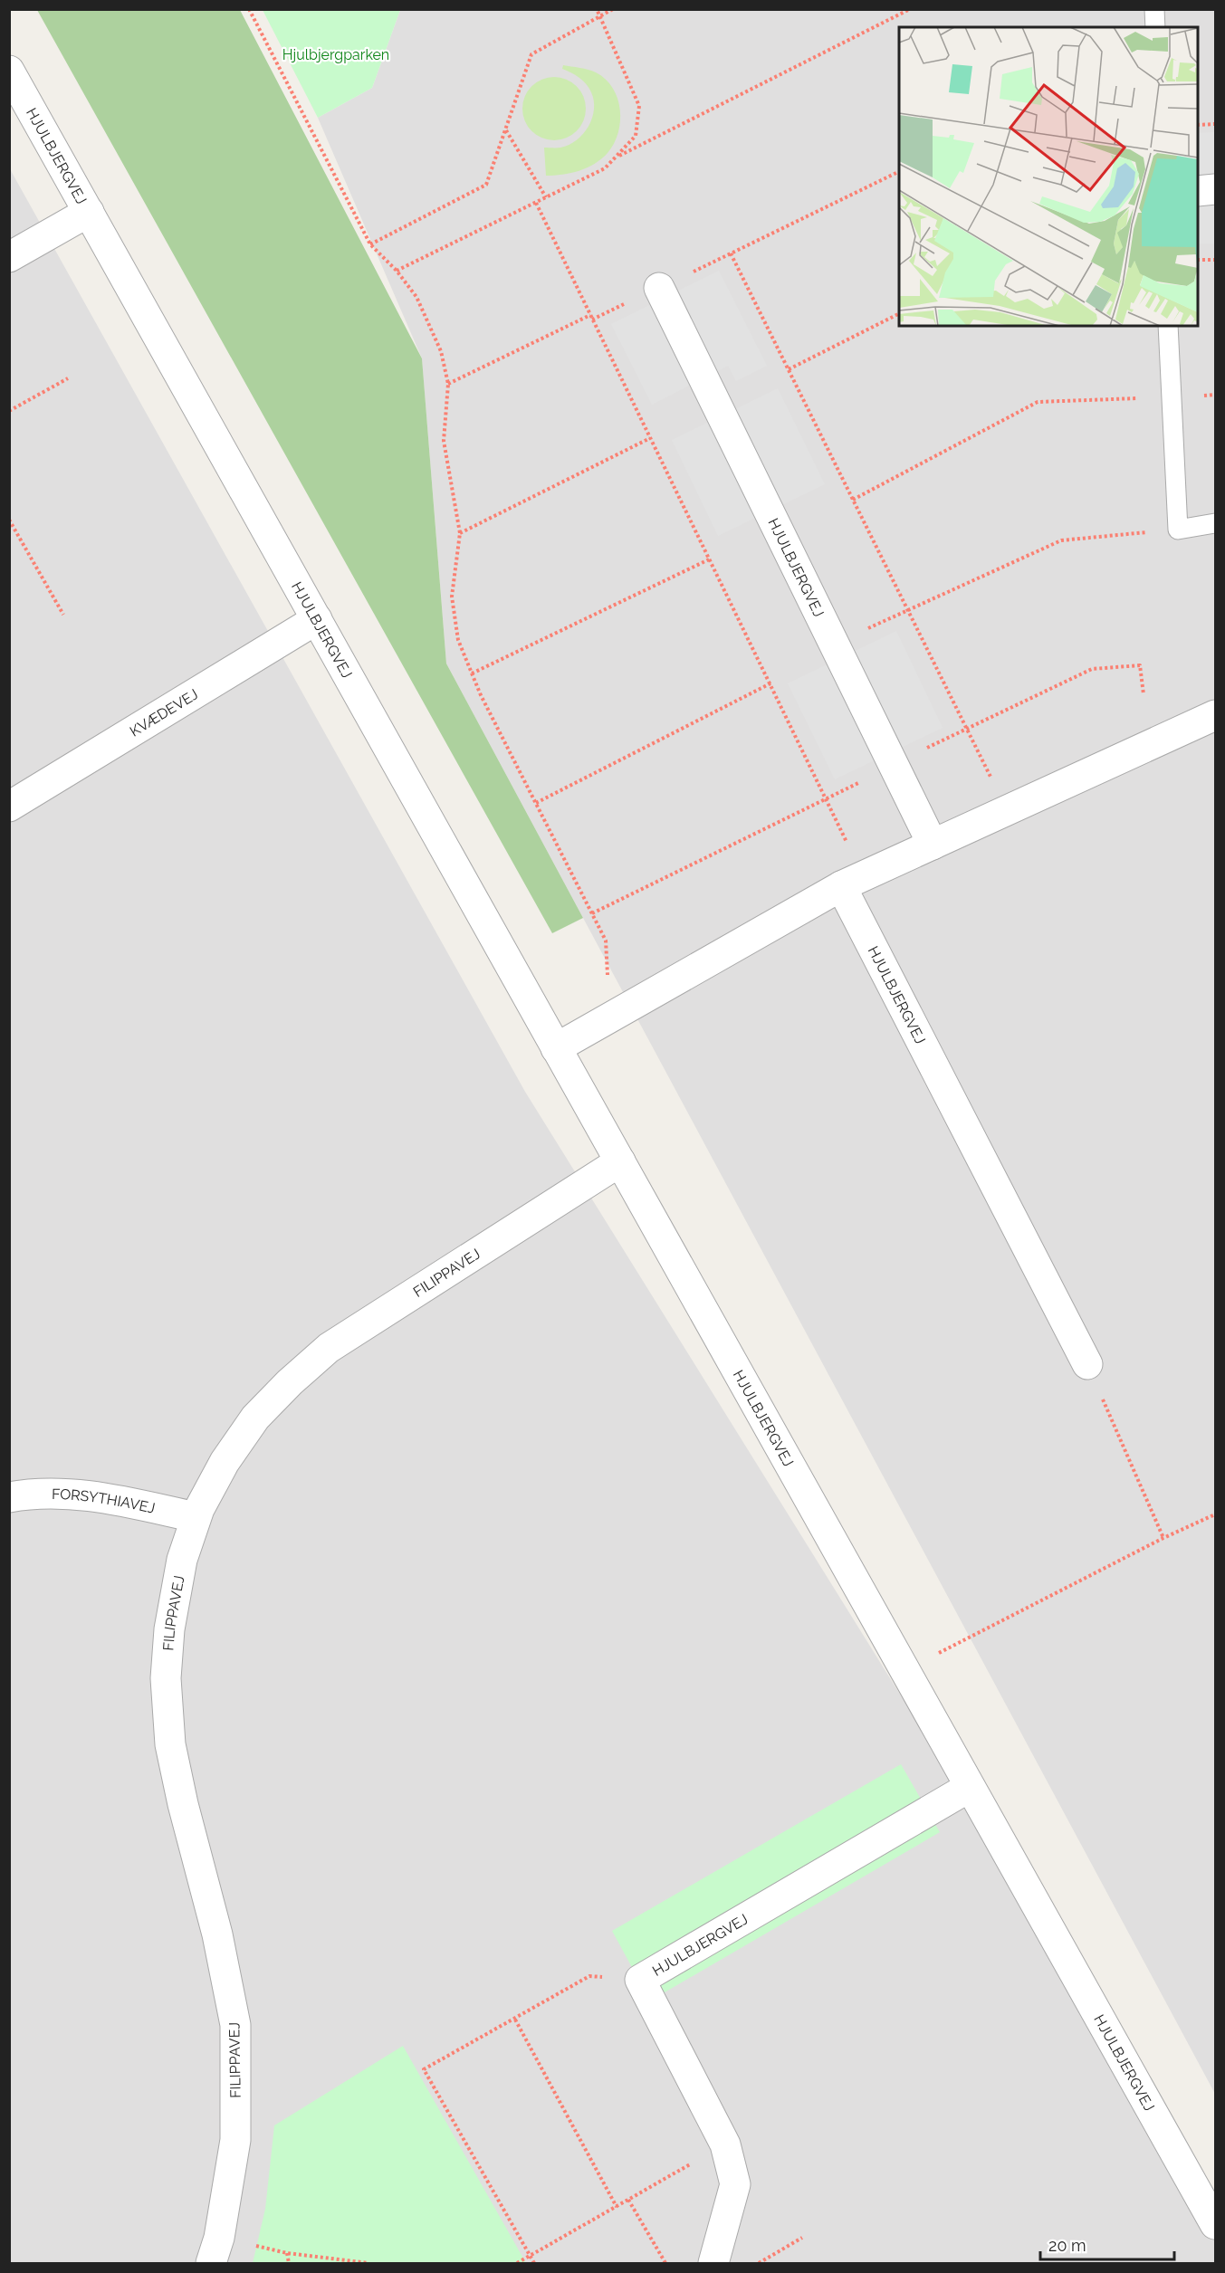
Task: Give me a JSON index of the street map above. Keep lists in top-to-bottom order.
{
  "streets": {
    "street": [
      "HJULBJERGVEJ",
      "KVÆDEVEJ",
      "FILIPPAVEJ",
      "FORSYTHIAVEJ"
    ]
  },
  "crossings": [
    ["HJULBJERGVEJ", "KVÆDEVEJ"],
    ["HJULBJERGVEJ", "FILIPPAVEJ"],
    ["FILIPPAVEJ", "FORSYTHIAVEJ"]
  ],
  "parks": ["Hjulbjergparken"],
  "scale_bar": "20 m"
}
